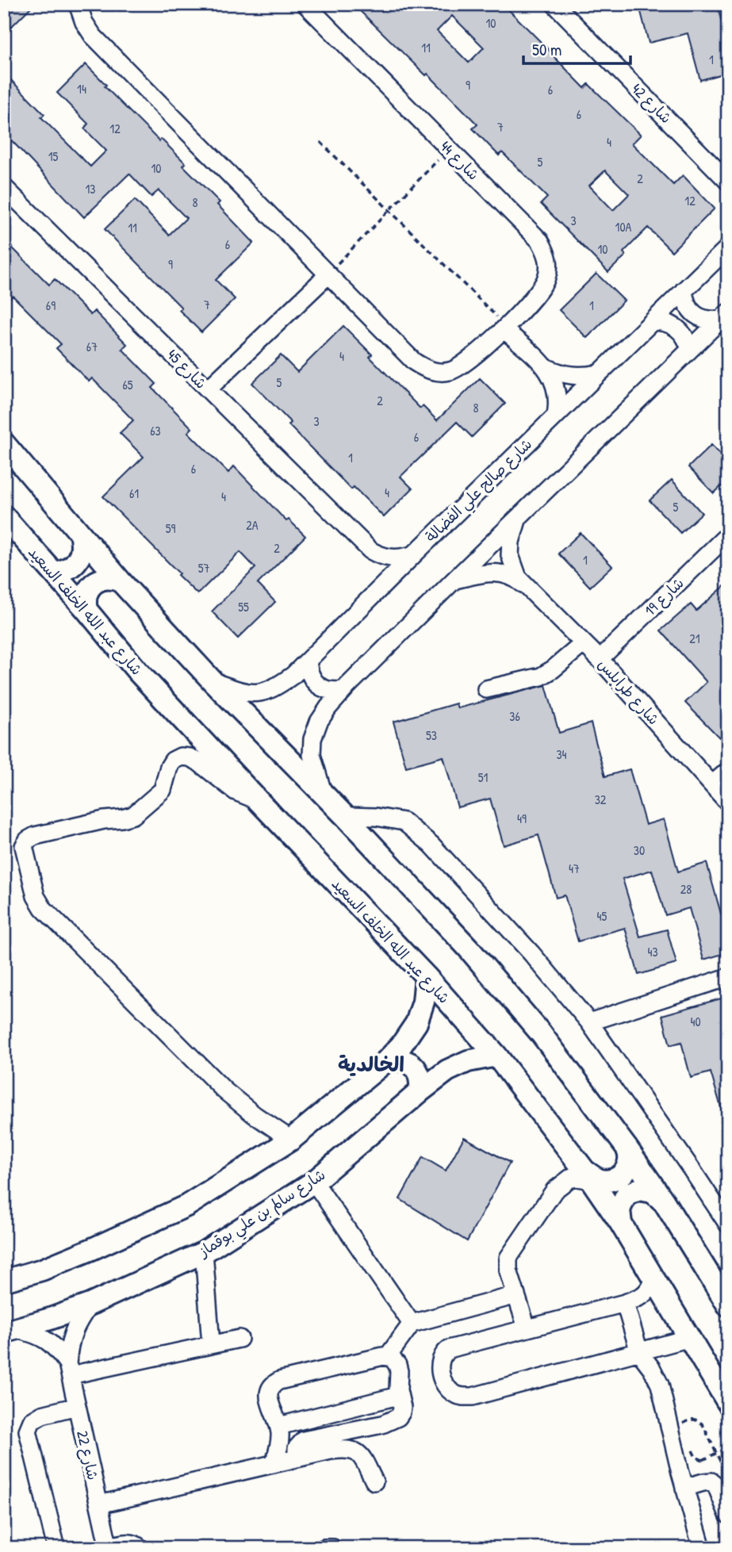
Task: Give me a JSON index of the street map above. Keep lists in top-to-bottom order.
{
  "streets": {
    "main road": ["شارع عبد الله الخلف السعيد", "شارع سالم بن علي بوقماز"],
    "street": [
      "شارع 42",
      "شارع 44",
      "شارع 45",
      "شارع صالح علي الفضالة",
      "شارع 19",
      "شارع طرابلس",
      "شارع 22"
    ]
  },
  "crossings": [
    ["شارع 45", "شارع صالح علي الفضالة"],
    ["شارع 19", "شارع طرابلس"],
    ["شارع عبد الله الخلف السعيد", "شارع سالم بن علي بوقماز"],
    ["شارع سالم بن علي بوقماز", "شارع 22"]
  ],
  "districts": ["الخالدية"],
  "house_numbers": [
    "10",
    "11",
    "1",
    "9",
    "14",
    "6",
    "6",
    "7",
    "12",
    "4",
    "15",
    "5",
    "10",
    "2",
    "13",
    "12",
    "8",
    "3",
    "10A",
    "11",
    "6",
    "10",
    "9",
    "7",
    "69",
    "1",
    "67",
    "4",
    "5",
    "65",
    "2",
    "8",
    "3",
    "63",
    "6",
    "1",
    "6",
    "4",
    "61",
    "4",
    "5",
    "2A",
    "59",
    "2",
    "1",
    "57",
    "55",
    "21",
    "36",
    "53",
    "34",
    "51",
    "32",
    "49",
    "30",
    "47",
    "28",
    "45",
    "43",
    "40"
  ],
  "scale_bar": "50 m"
}
